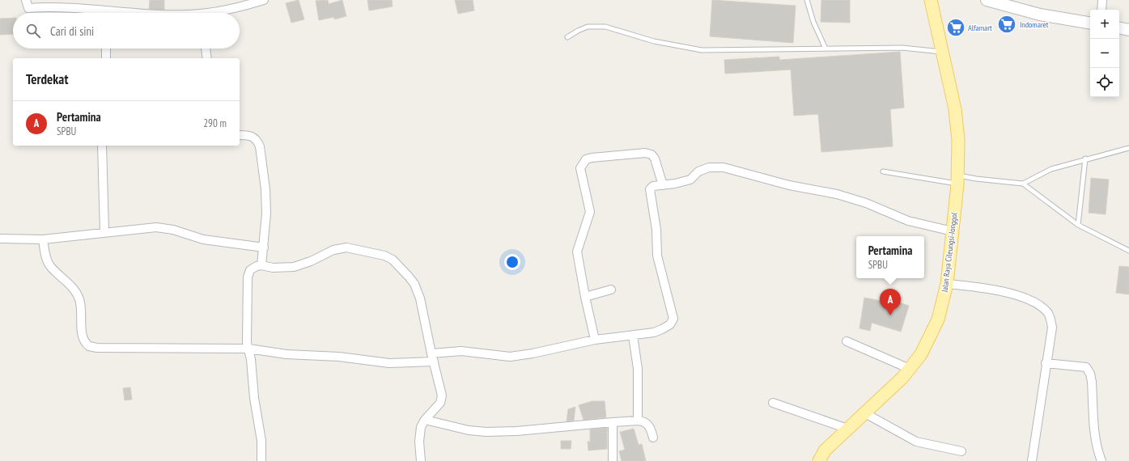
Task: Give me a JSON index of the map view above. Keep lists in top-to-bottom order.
{
  "streets": {
    "main road": ["Jalan Raya Cileungsi-Jonggol"]
  },
  "places": {
    "supermarket": ["Indomaret", "Alfamart"]
  },
  "page": {
    "map_buttons": ["+", "−"],
    "search": "Cari di sini",
    "heading": "Terdekat",
    "list": [
      {
        "mark": "A",
        "name": "Pertamina",
        "note": "SPBU",
        "value": "290 m"
      }
    ],
    "popup": ["Pertamina", "SPBU"],
    "pins": "A"
  }
}
